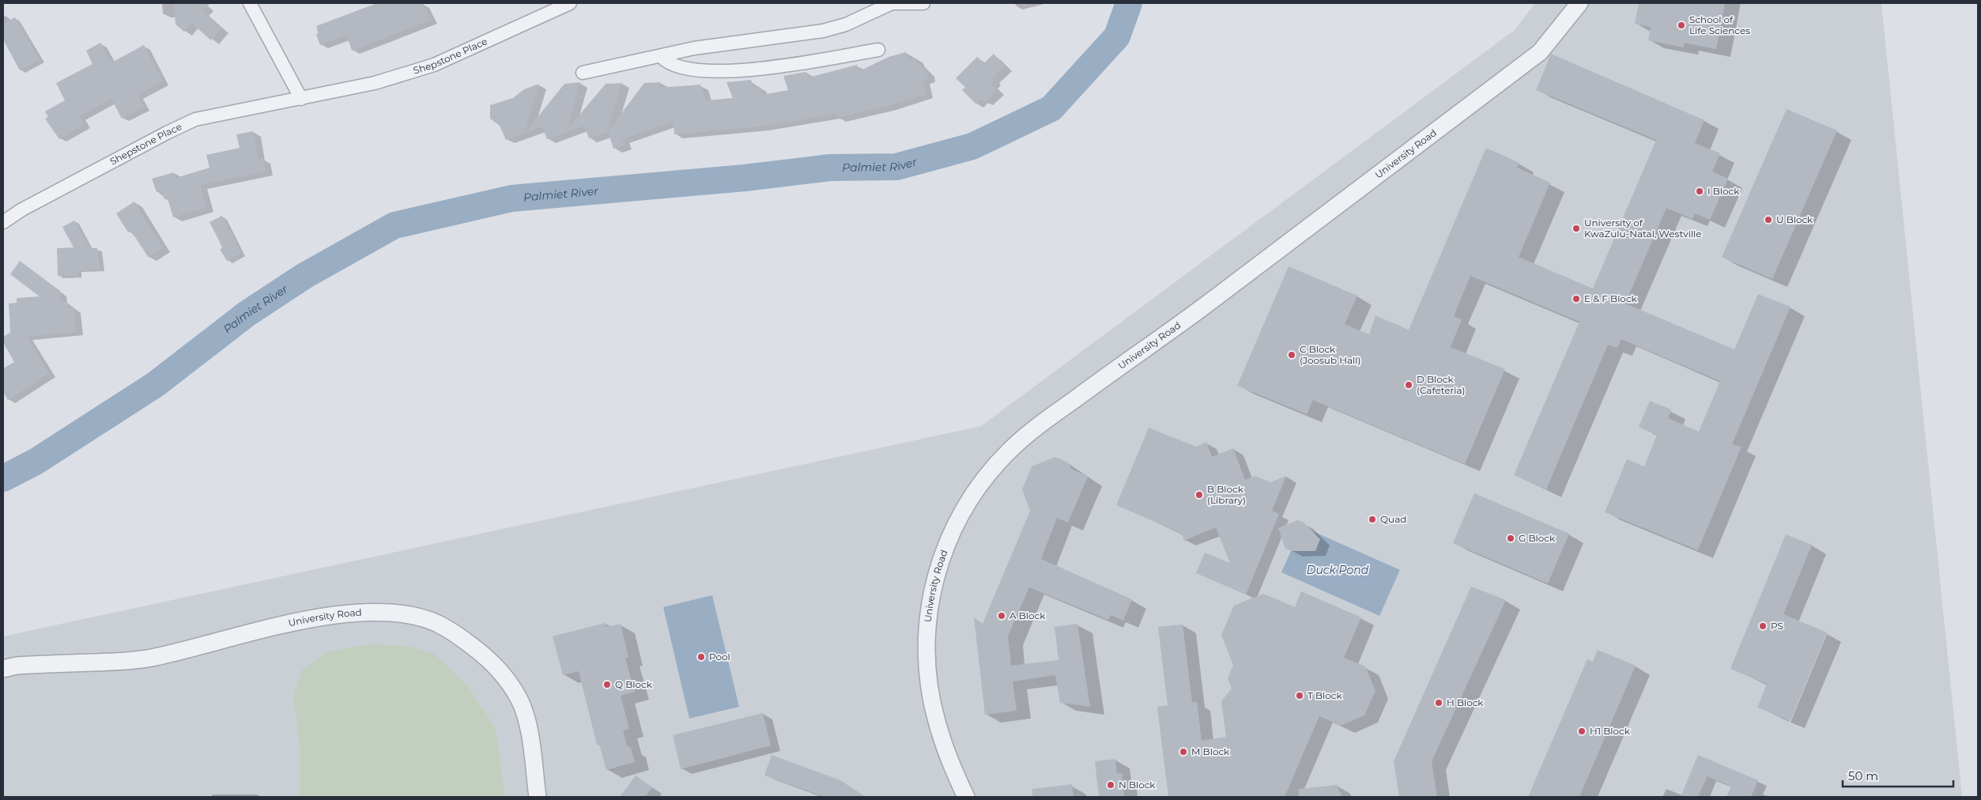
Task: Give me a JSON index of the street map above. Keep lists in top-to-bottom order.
{
  "streets": {
    "street": ["Shepstone Place", "University Road"]
  },
  "water": ["Palmiet River", "Duck Pond"],
  "places": [
    "School of Life Sciences",
    "I Block",
    "U Block",
    "University of KwaZulu-Natal, Westville",
    "E & F Block",
    "C Block (Joosub Hall)",
    "D Block (Cafeteria)",
    "B Block (Library)",
    "Quad",
    "G Block",
    "A Block",
    "PS",
    "Pool",
    "Q Block",
    "T Block",
    "H Block",
    "H1 Block",
    "M Block",
    "N Block"
  ],
  "scale_bar": "50 m"
}
